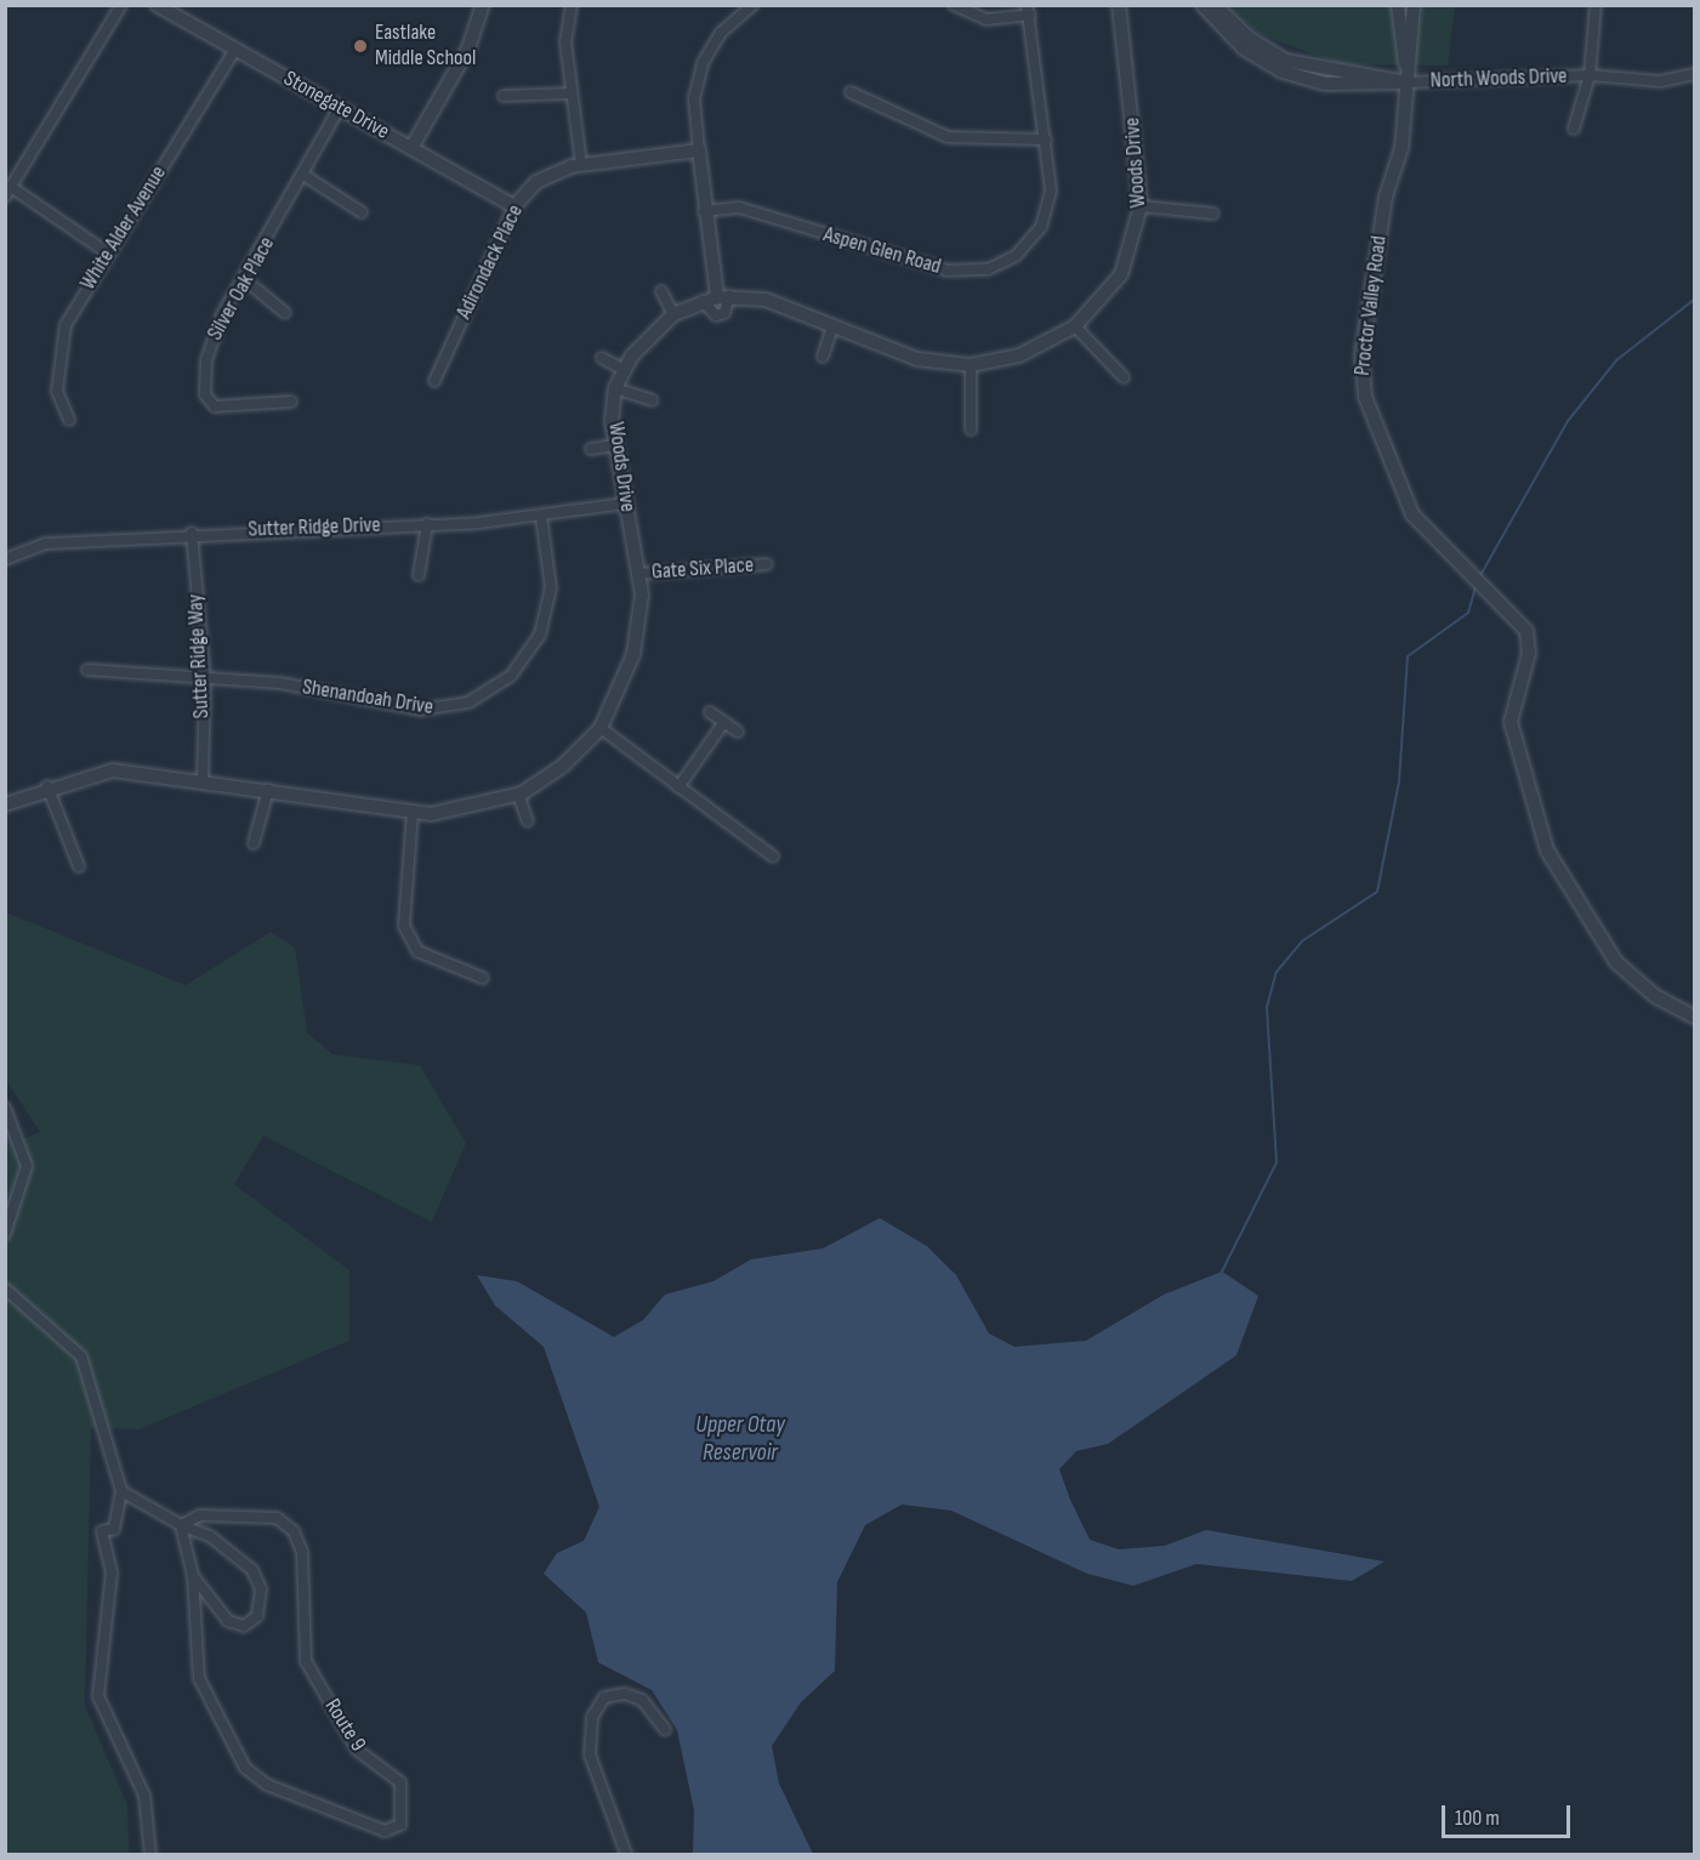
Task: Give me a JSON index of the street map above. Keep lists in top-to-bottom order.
{
  "streets": {
    "street": [
      "North Woods Drive",
      "Stonegate Drive",
      "Woods Drive",
      "White Alder Avenue",
      "Aspen Glen Road",
      "Adirondack Place",
      "Silver Oak Place",
      "Proctor Valley Road",
      "Sutter Ridge Drive",
      "Gate Six Place",
      "Sutter Ridge Way",
      "Shenandoah Drive",
      "Route 9"
    ]
  },
  "crossings": [
    ["North Woods Drive", "Proctor Valley Road"],
    ["Stonegate Drive", "White Alder Avenue"],
    ["Stonegate Drive", "Adirondack Place"],
    ["Stonegate Drive", "Silver Oak Place"],
    ["Woods Drive", "Sutter Ridge Drive"],
    ["Woods Drive", "Gate Six Place"],
    ["Woods Drive", "Sutter Ridge Way"],
    ["Sutter Ridge Drive", "Sutter Ridge Way"],
    ["Sutter Ridge Drive", "Shenandoah Drive"],
    ["Sutter Ridge Way", "Shenandoah Drive"]
  ],
  "water": ["Upper Otay Reservoir"],
  "places": ["Eastlake Middle School"],
  "scale_bar": "100 m"
}
